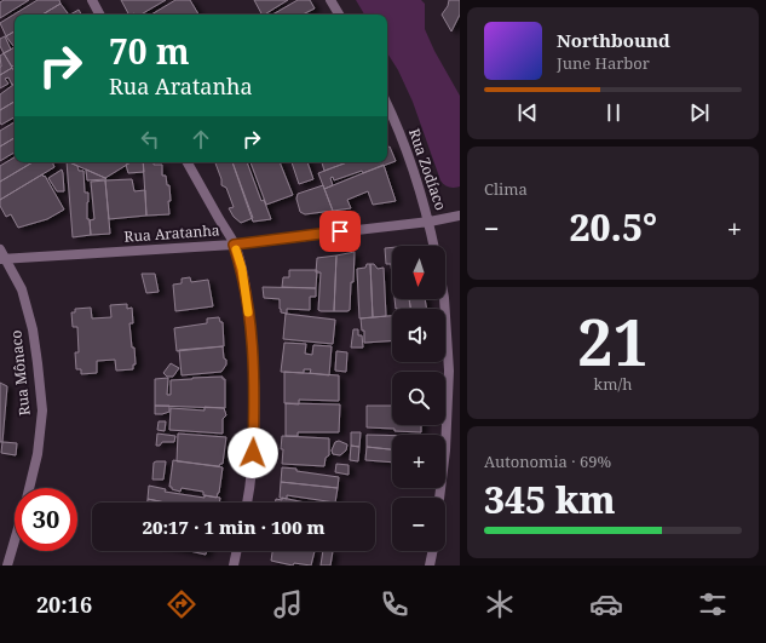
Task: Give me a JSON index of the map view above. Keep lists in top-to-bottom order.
{
  "streets": {
    "street": ["Rua Zodíaco", "Rua Aratanha", "Rua Mônaco"]
  },
  "crossings": [
    ["Rua Zodíaco", "Rua Aratanha"],
    ["Rua Aratanha", "Rua Mônaco"]
  ],
  "north": "bottom",
  "page": {
    "turn": ["70 m", "Rua Aratanha"],
    "song": ["Northbound", "June Harbor"],
    "tile": [
      "Clima",
      ["21", "km/h"],
      ["Autonomia · 69%", "345 km"]
    ],
    "heat": ["−", "20.5°", "+"],
    "map_buttons": ["+", "−"],
    "limit": "30",
    "trip": "20:17 · 1 min · 100 m",
    "tabs": "20:16"
  }
}
